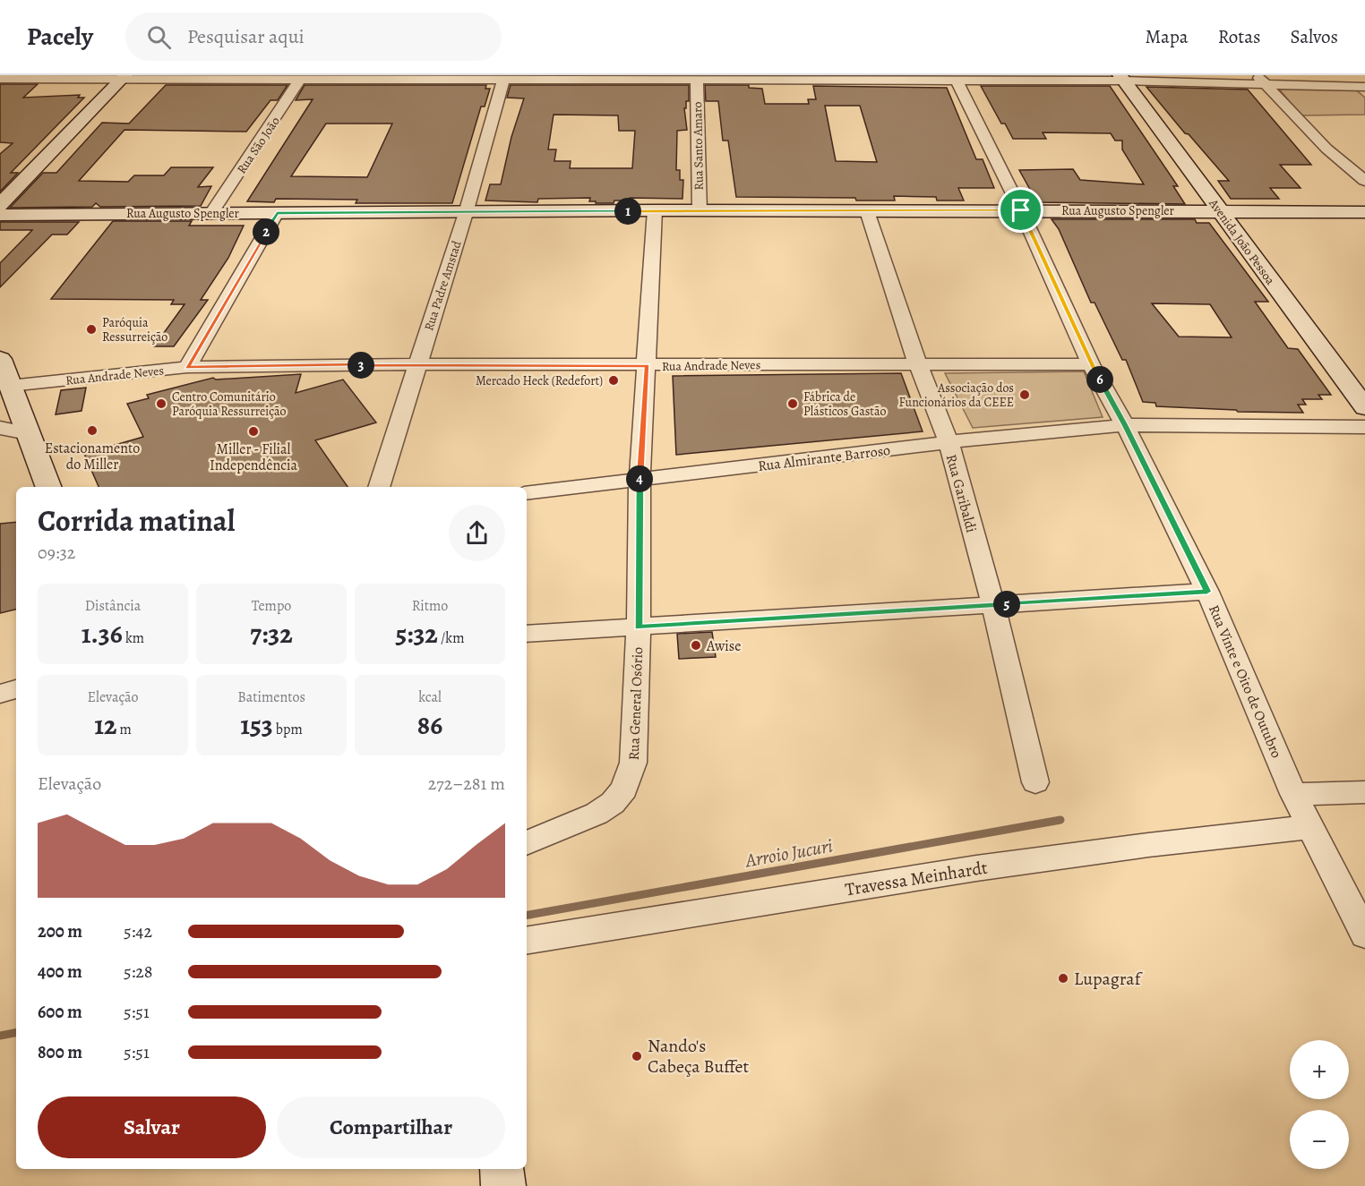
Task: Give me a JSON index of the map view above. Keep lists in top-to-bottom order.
{
  "streets": {
    "street": [
      "Rua São João",
      "Rua Santo Amaro",
      "Rua Augusto Spengler",
      "Avenida João Pessoa",
      "Rua Padre Amstad",
      "Rua Andrade Neves",
      "Rua Almirante Barroso",
      "Rua Garibaldi",
      "Rua Vinte e Oito de Outubro",
      "Rua General Osório",
      "Travessa Meinhardt"
    ]
  },
  "crossings": [
    ["Rua São João", "Rua Augusto Spengler"],
    ["Rua Santo Amaro", "Rua Augusto Spengler"],
    ["Rua Augusto Spengler", "Avenida João Pessoa"],
    ["Rua Augusto Spengler", "Rua Padre Amstad"],
    ["Rua Augusto Spengler", "Rua Garibaldi"],
    ["Rua Augusto Spengler", "Rua Vinte e Oito de Outubro"],
    ["Rua Augusto Spengler", "Rua General Osório"],
    ["Rua Padre Amstad", "Rua Andrade Neves"],
    ["Rua Andrade Neves", "Rua Garibaldi"],
    ["Rua Andrade Neves", "Rua Vinte e Oito de Outubro"],
    ["Rua Andrade Neves", "Rua General Osório"],
    ["Rua Almirante Barroso", "Rua Garibaldi"],
    ["Rua Almirante Barroso", "Rua Vinte e Oito de Outubro"],
    ["Rua Almirante Barroso", "Rua General Osório"],
    ["Rua Vinte e Oito de Outubro", "Travessa Meinhardt"]
  ],
  "water": ["Arroio Jucuri"],
  "places": [
    "Paróquia Ressurreição",
    "Mercado Heck (Redefort)",
    "Associação dos Funcionários da CEEE",
    "Centro Comunitário Paróquia Ressurreição",
    "Fábrica de Plásticos Gastão",
    "Estacionamento do Miller",
    "Miller - Filial Independência",
    "Awise",
    "Lupagraf",
    "Nando's Cabeça Buffet"
  ],
  "page": {
    "header": "Pacely",
    "search": "Pesquisar aqui",
    "nav": ["Mapa", "Rotas", "Salvos"],
    "pins": [
      "1",
      "2",
      "3",
      "6",
      "4",
      "5"
    ],
    "heading": ["Corrida matinal", "09:32"],
    "stats": [
      ["Distância", "1.36 km"],
      ["Tempo", "7:32"],
      ["Ritmo", "5:32 /km"],
      ["Elevação", "12 m"],
      ["Batimentos", "153 bpm"],
      ["kcal", "86"]
    ],
    "chart": ["Elevação", "272–281 m"],
    "list": [
      {
        "name": "200 m",
        "note": "5:42"
      },
      {
        "name": "400 m",
        "note": "5:28"
      },
      {
        "name": "600 m",
        "note": "5:51"
      },
      {
        "name": "800 m",
        "note": "5:51"
      }
    ],
    "map_buttons": ["+", "−"],
    "buttons": ["Salvar", "Compartilhar"]
  }
}
